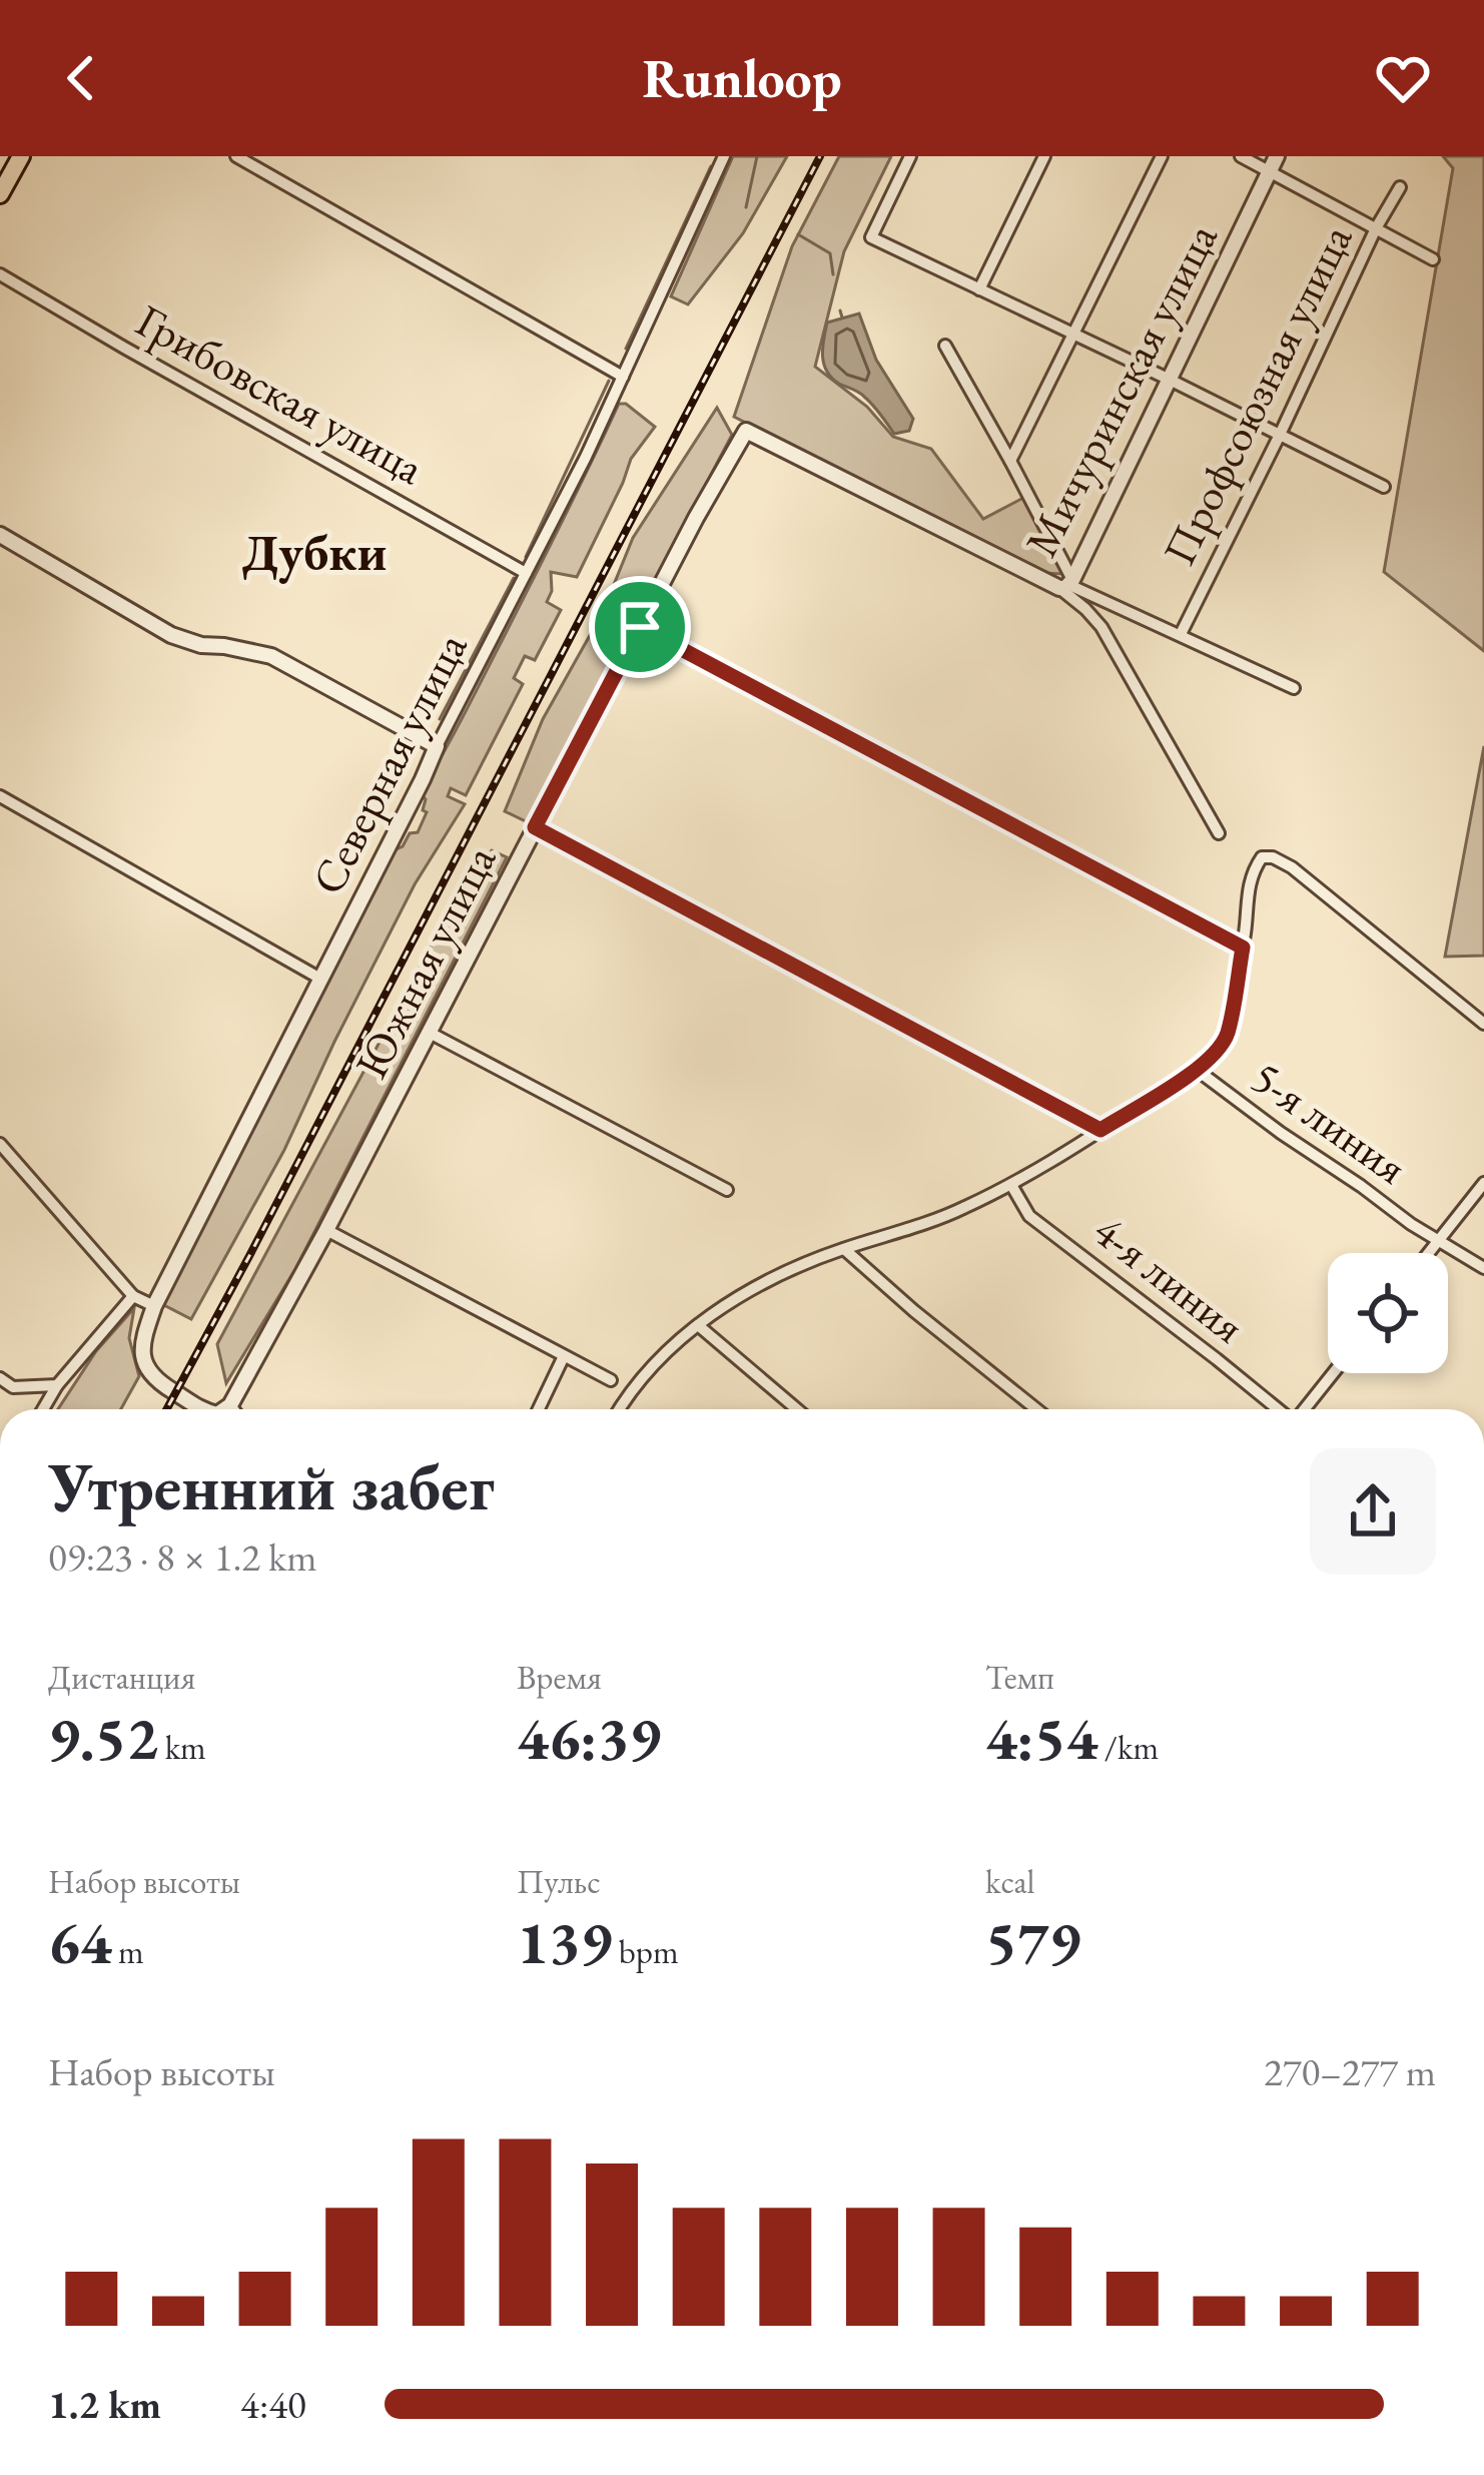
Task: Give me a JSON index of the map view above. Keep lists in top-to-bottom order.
{
  "streets": {
    "street": [
      "Мичуринская улица",
      "Грибовская улица",
      "Профсоюзная улица",
      "Северная улица",
      "Южная улица",
      "5-я линия",
      "4-я линия"
    ]
  },
  "crossings": [
    ["Мичуринская улица", "Южная улица"],
    ["Грибовская улица", "Северная улица"],
    ["Северная улица", "Южная улица"]
  ],
  "districts": ["Дубки"],
  "page": {
    "header": "Runloop",
    "heading": ["Утренний забег", "09:23 · 8 × 1.2 km"],
    "stats": [
      ["Дистанция", "9.52 km"],
      ["Время", "46:39"],
      ["Темп", "4:54 /km"],
      ["Набор высоты", "64 m"],
      ["Пульс", "139 bpm"],
      ["kcal", "579"]
    ],
    "chart": ["Набор высоты", "270–277 m"],
    "list": [
      {
        "name": "1.2 km",
        "note": "4:40"
      }
    ]
  }
}
